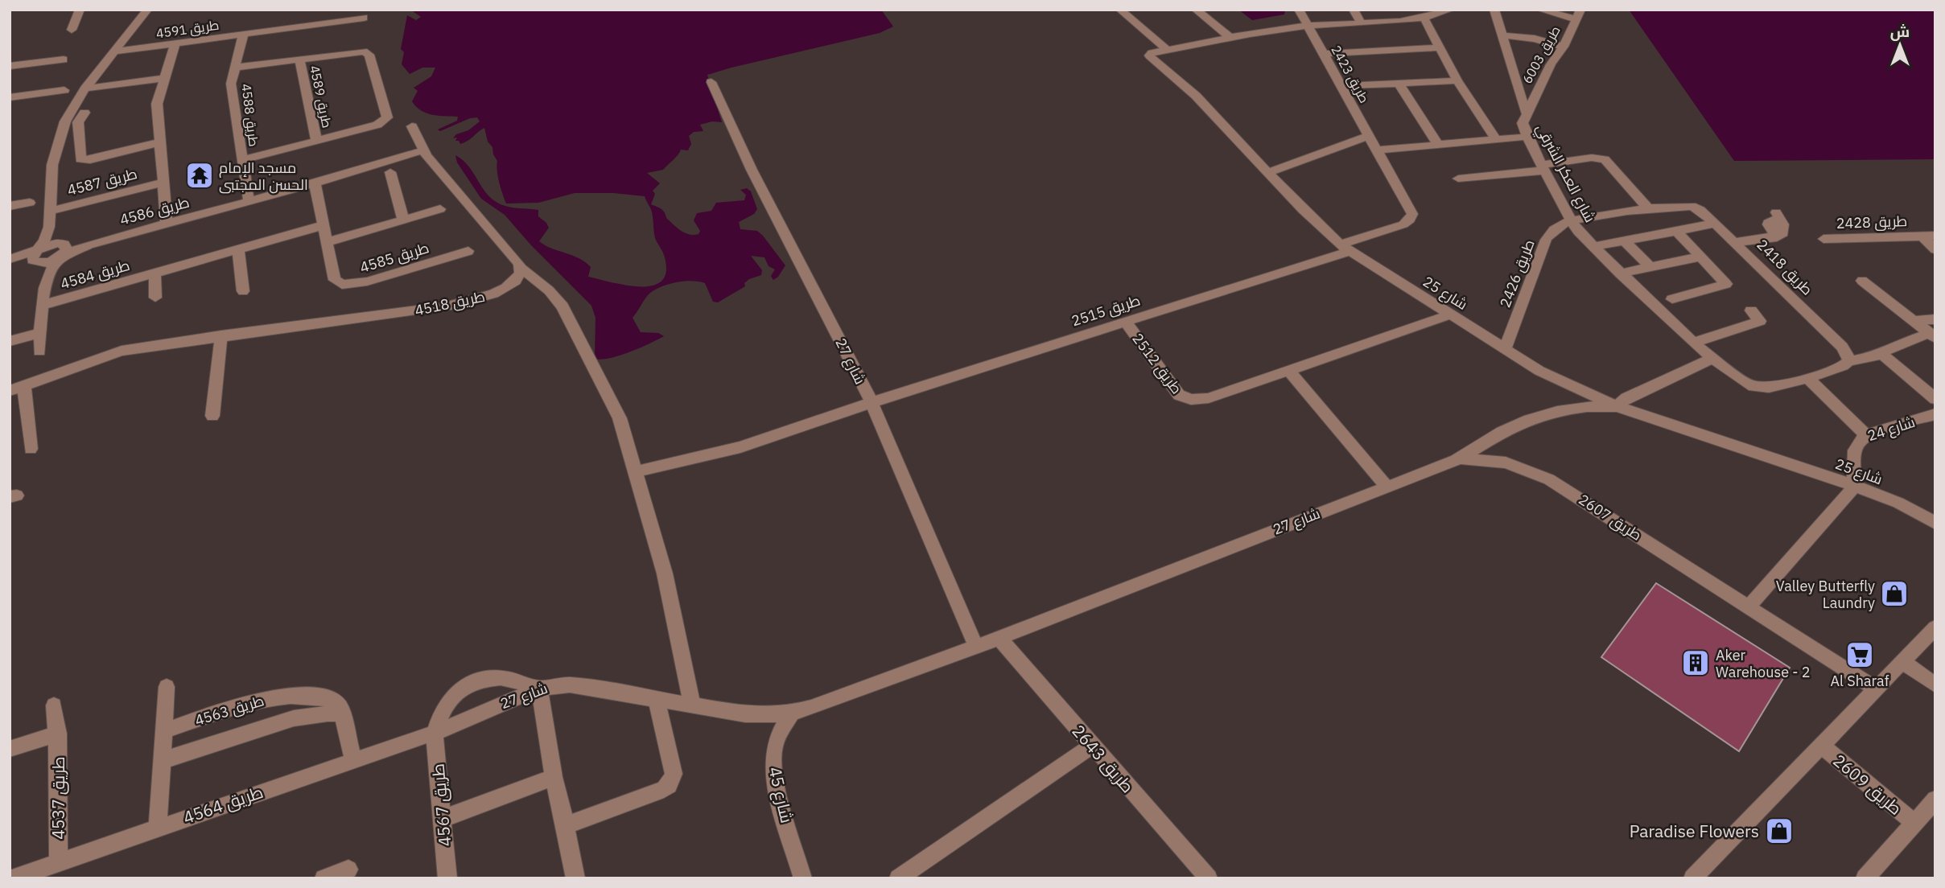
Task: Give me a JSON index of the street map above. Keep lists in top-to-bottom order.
{
  "streets": {
    "street": [
      "طريق 4591",
      "طريق 6003",
      "طريق 2423",
      "طريق 4589",
      "طريق 4588",
      "شارع العكر الشرقي",
      "طريق 4587",
      "طريق 4586",
      "طريق 2428",
      "طريق 4585",
      "طريق 2418",
      "طريق 2426",
      "طريق 4584",
      "شارع 25",
      "طريق 4518",
      "طريق 2515",
      "شارع 27",
      "طريق 2512",
      "شارع 24",
      "طريق 2607",
      "طريق 4563",
      "طريق 2643",
      "طريق 2609",
      "شارع 45",
      "طريق 4537",
      "طريق 4564",
      "طريق 4567"
    ]
  },
  "crossings": [
    ["طريق 4591", "طريق 4588"],
    ["طريق 6003", "شارع العكر الشرقي"],
    ["طريق 2423", "شارع 25"],
    ["طريق 2423", "طريق 2515"],
    ["طريق 4588", "طريق 4586"],
    ["شارع العكر الشرقي", "طريق 2426"],
    ["طريق 4586", "طريق 4585"],
    ["طريق 4586", "طريق 4584"],
    ["طريق 4585", "طريق 4584"],
    ["طريق 2426", "شارع 25"],
    ["شارع 25", "طريق 2515"],
    ["شارع 25", "شارع 27"],
    ["شارع 25", "طريق 2512"],
    ["شارع 25", "شارع 24"],
    ["طريق 2515", "شارع 27"],
    ["طريق 2515", "طريق 2512"],
    ["شارع 27", "طريق 2607"],
    ["شارع 27", "طريق 2643"],
    ["شارع 27", "شارع 45"],
    ["شارع 27", "طريق 4564"],
    ["شارع 27", "طريق 4567"],
    ["طريق 2607", "طريق 2609"],
    ["طريق 4537", "طريق 4564"],
    ["طريق 4564", "طريق 4567"]
  ],
  "places": {
    "temple": ["مسجد الإمام الحسن المجتبى"],
    "shop": ["Valley Butterfly Laundry", "Paradise Flowers"],
    "supermarket": ["Al Sharaf"],
    "building": ["Aker Warehouse - 2"]
  },
  "north": "top"
}
